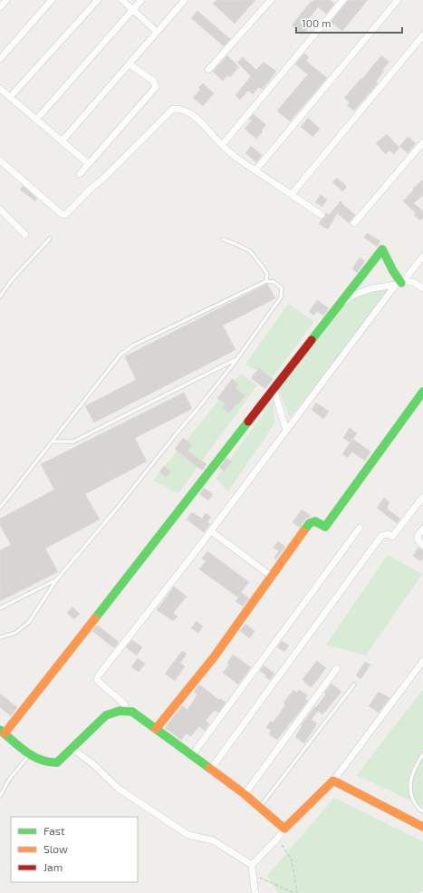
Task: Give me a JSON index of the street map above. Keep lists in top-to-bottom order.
{
  "legend": ["Fast", "Slow", "Jam"],
  "scale_bar": "100 m"
}
